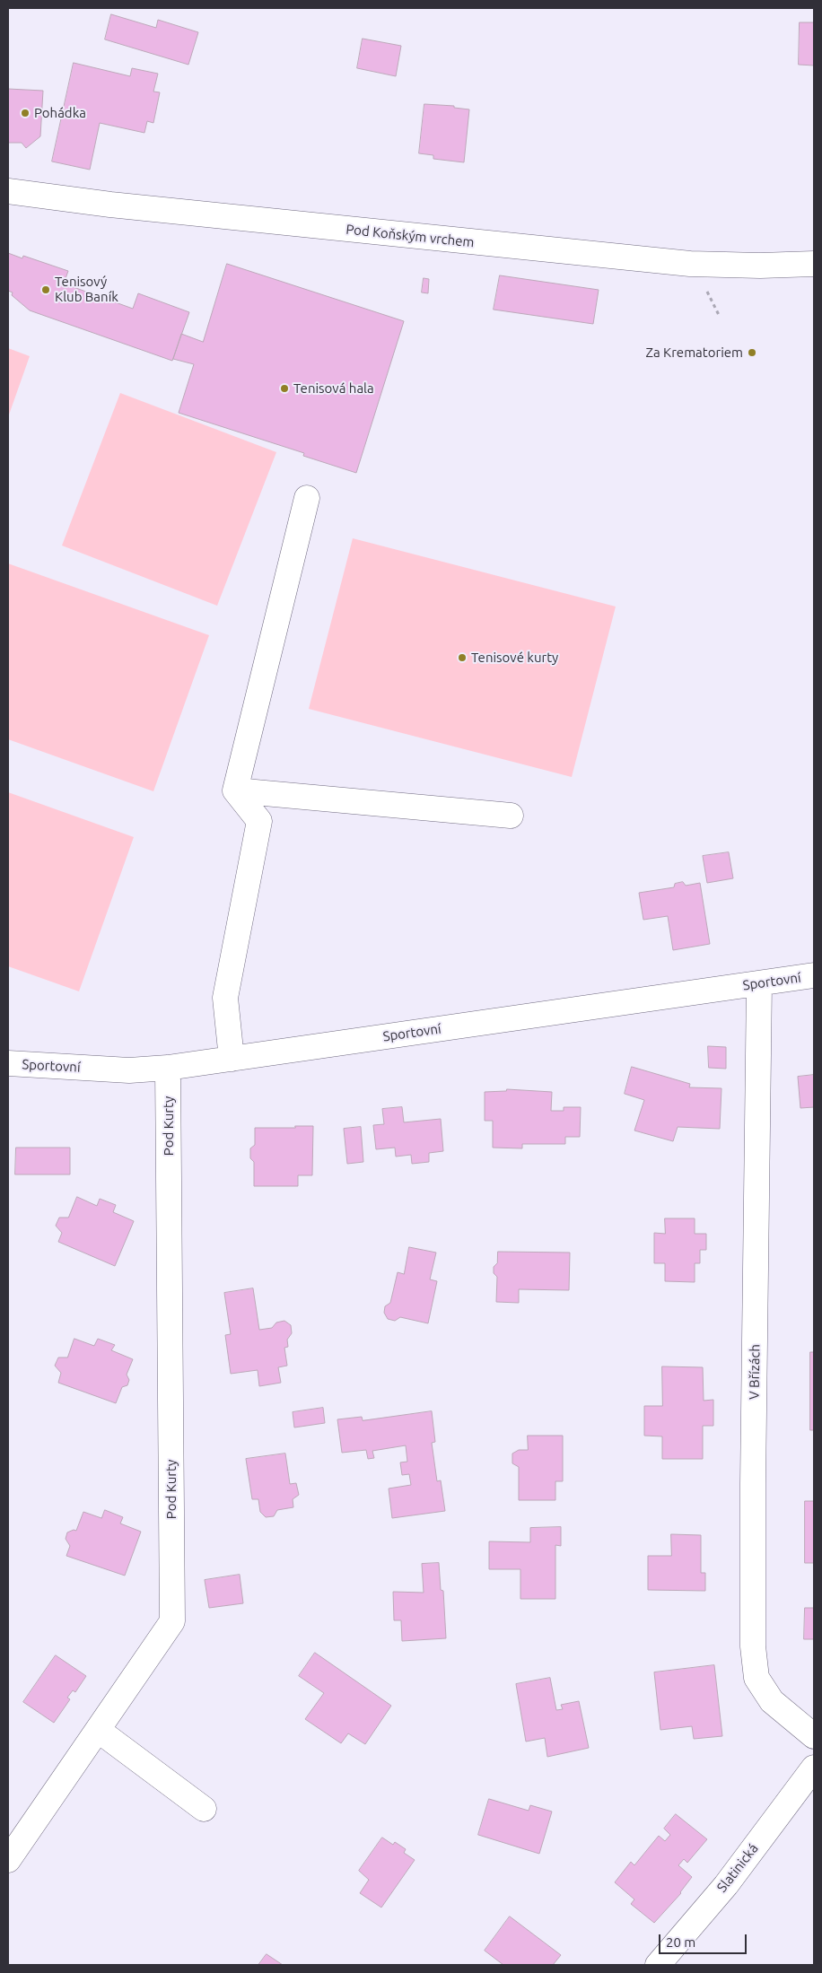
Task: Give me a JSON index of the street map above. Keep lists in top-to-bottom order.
{
  "streets": {
    "street": [
      "Pod Koňským vrchem",
      "Sportovní",
      "Pod Kurty",
      "V Břízách",
      "Slatinická"
    ]
  },
  "crossings": [
    ["Sportovní", "Pod Kurty"],
    ["Sportovní", "V Břízách"]
  ],
  "places": [
    "Pohádka",
    "Tenisový Klub Baník",
    "Za Krematoriem",
    "Tenisová hala",
    "Tenisové kurty"
  ],
  "scale_bar": "20 m"
}
